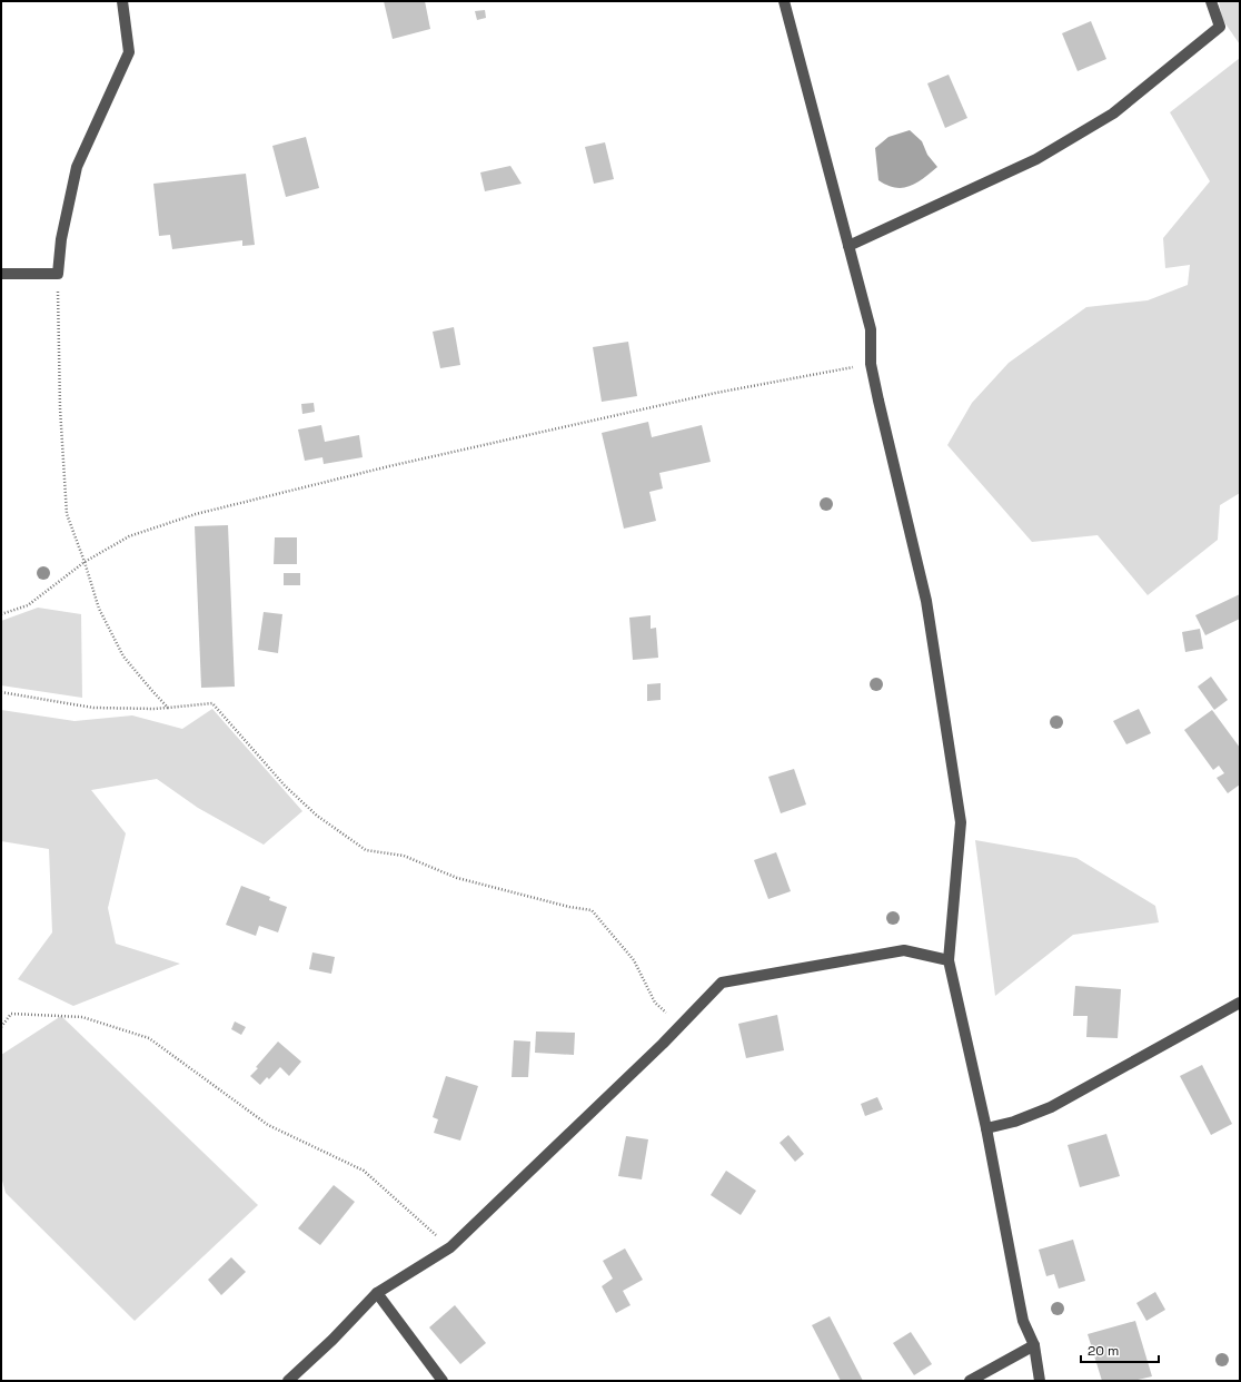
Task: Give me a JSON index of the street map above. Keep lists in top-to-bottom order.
{
  "scale_bar": "20 m"
}
